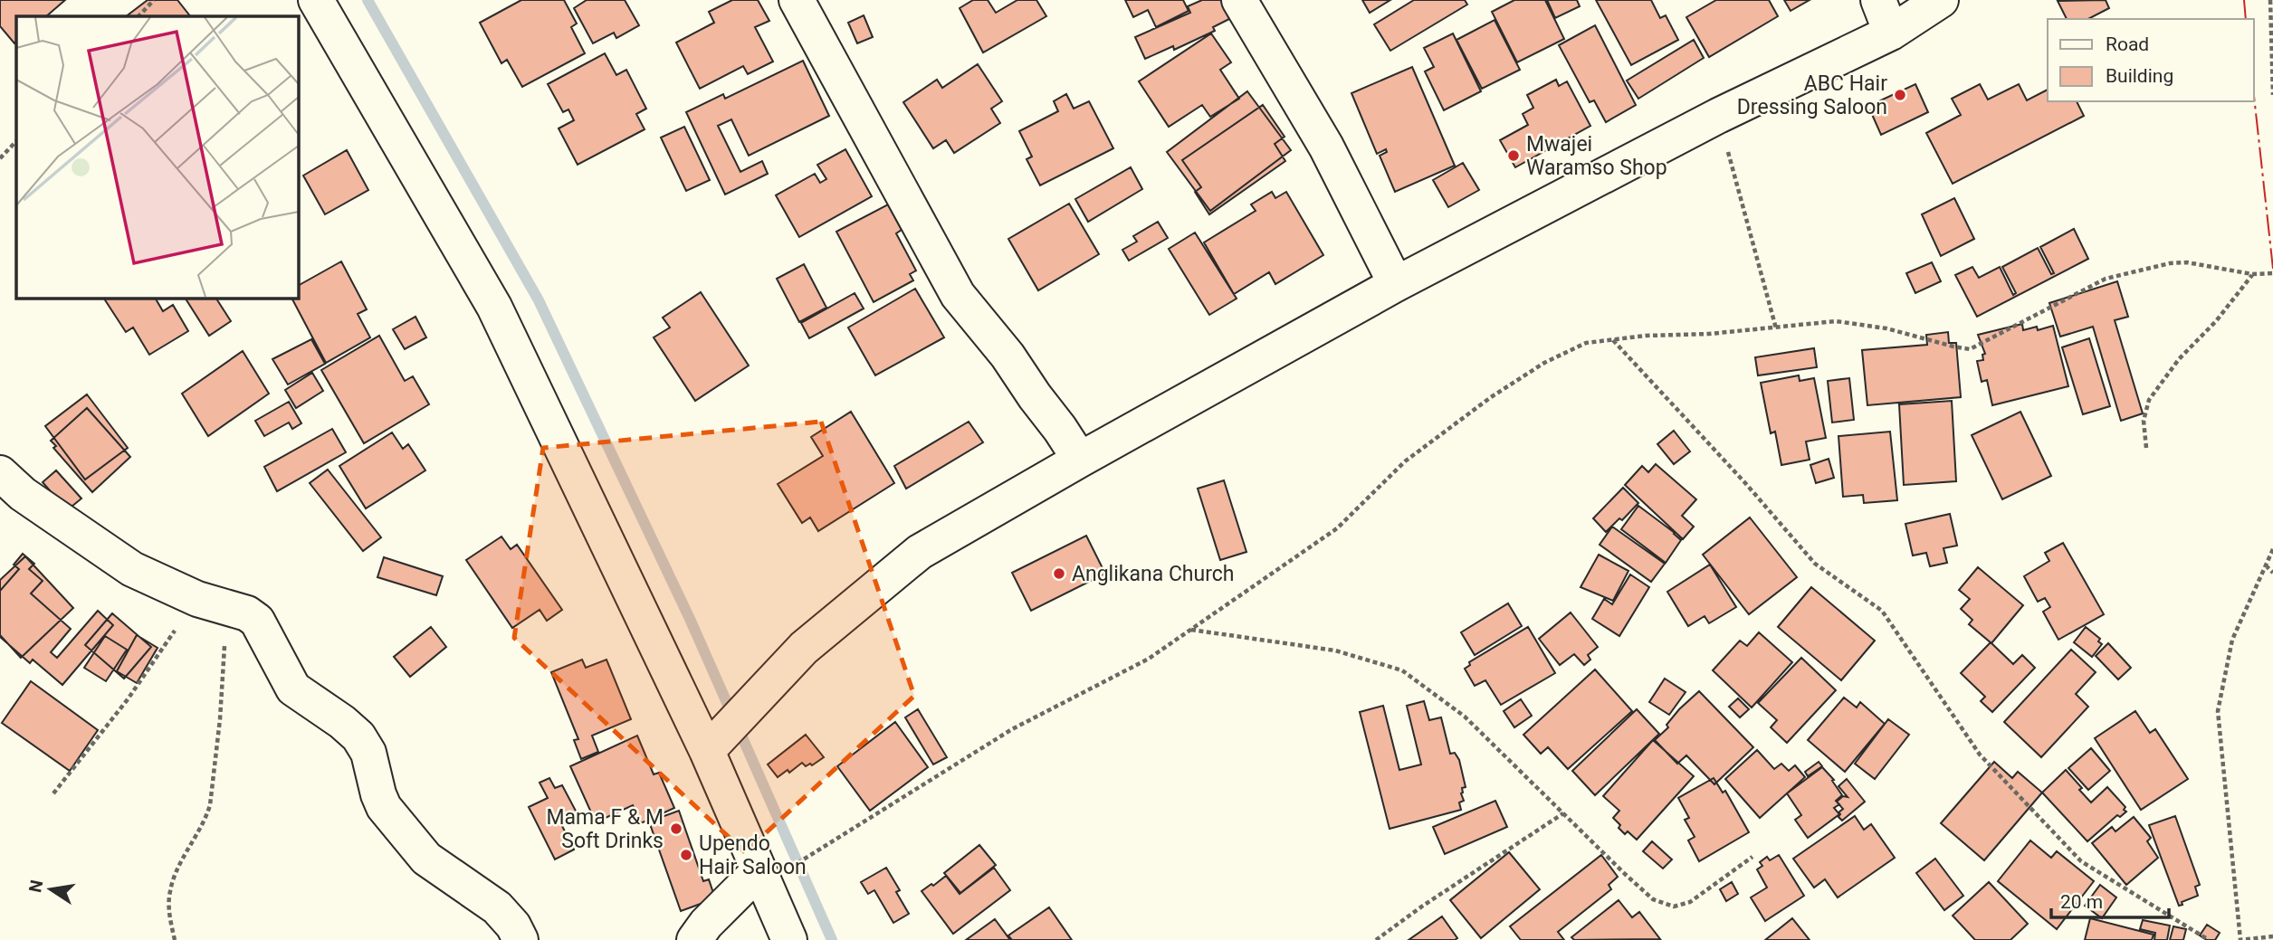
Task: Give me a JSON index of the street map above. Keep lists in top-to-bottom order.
{
  "places": [
    "ABC Hair Dressing Saloon",
    "Mwajei Waramso Shop",
    "Anglikana Church",
    "Mama F & M Soft Drinks",
    "Upendo Hair Saloon"
  ],
  "legend": ["Road", "Building"],
  "scale_bar": "20 m",
  "north": "left"
}
